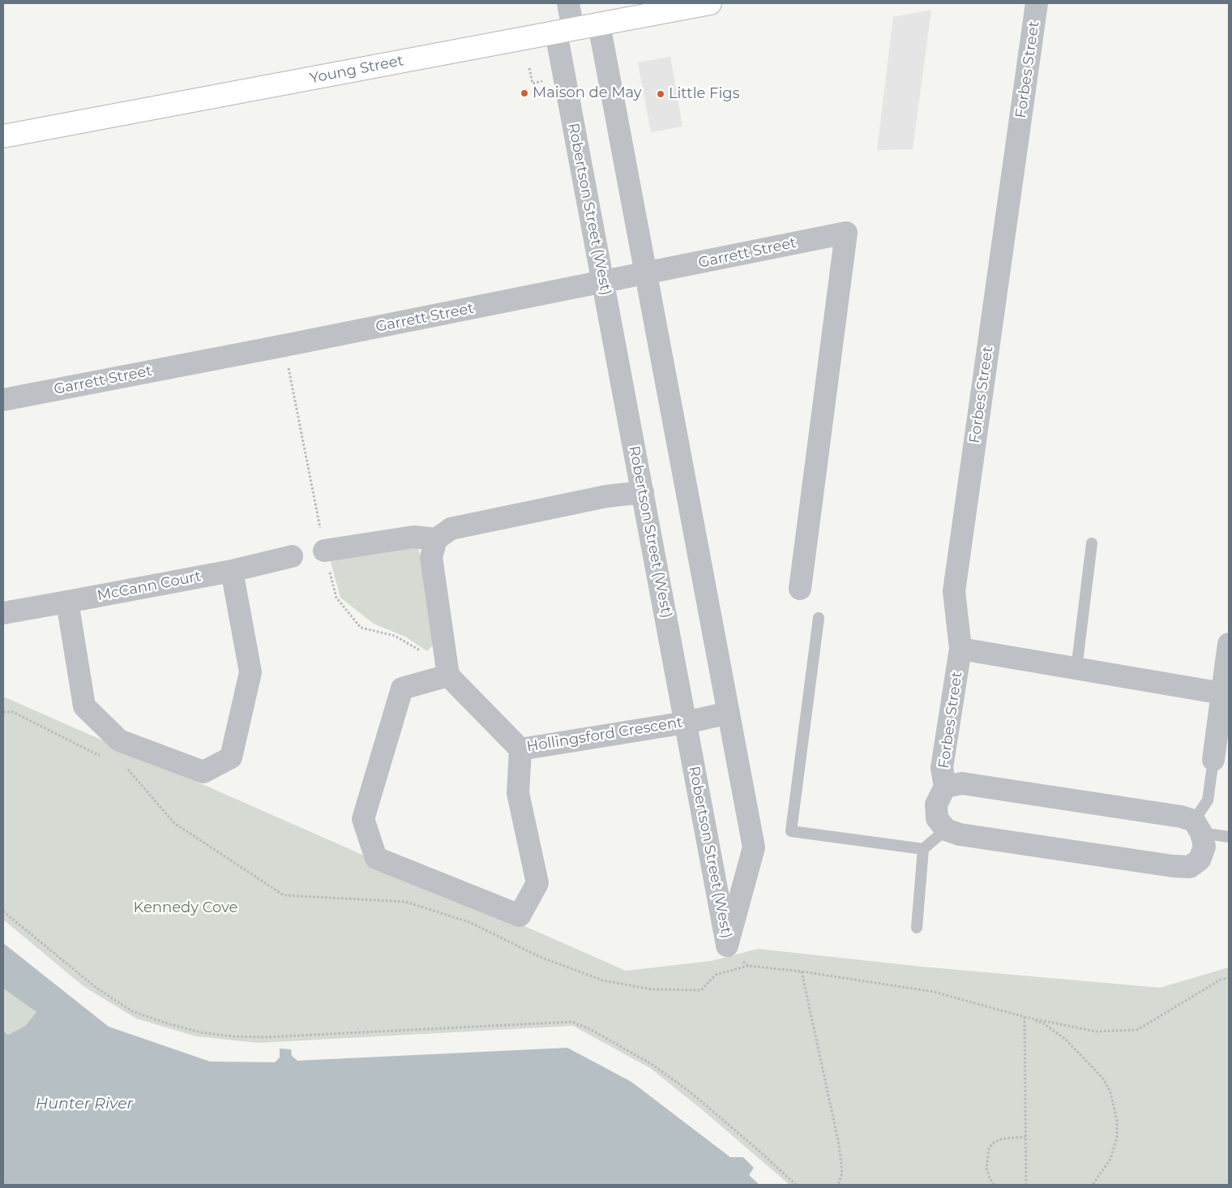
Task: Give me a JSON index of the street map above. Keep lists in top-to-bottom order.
{
  "streets": {
    "main road": ["Young Street"],
    "street": [
      "Forbes Street",
      "Robertson Street (West)",
      "Garrett Street",
      "McCann Court",
      "Hollingsford Crescent"
    ]
  },
  "crossings": [
    ["Young Street", "Robertson Street (West)"],
    ["Robertson Street (West)", "Garrett Street"],
    ["Robertson Street (West)", "Hollingsford Crescent"]
  ],
  "water": ["Hunter River"],
  "parks": ["Kennedy Cove"],
  "places": ["Maison de May", "Little Figs"]
}
